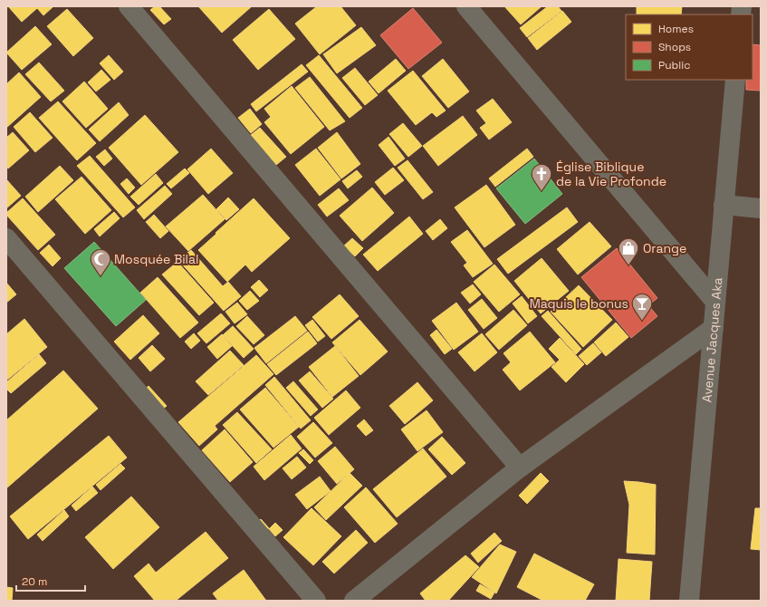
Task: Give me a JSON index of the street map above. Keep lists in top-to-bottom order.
{
  "streets": {
    "street": ["Avenue Jacques Aka"]
  },
  "places": {
    "church": ["Église Biblique de la Vie Profonde"],
    "shop": ["Orange"],
    "mosque": ["Mosquée Bilal"],
    "bar": ["Maquis le bonus"]
  },
  "legend": ["Homes", "Shops", "Public"],
  "scale_bar": "20 m"
}
